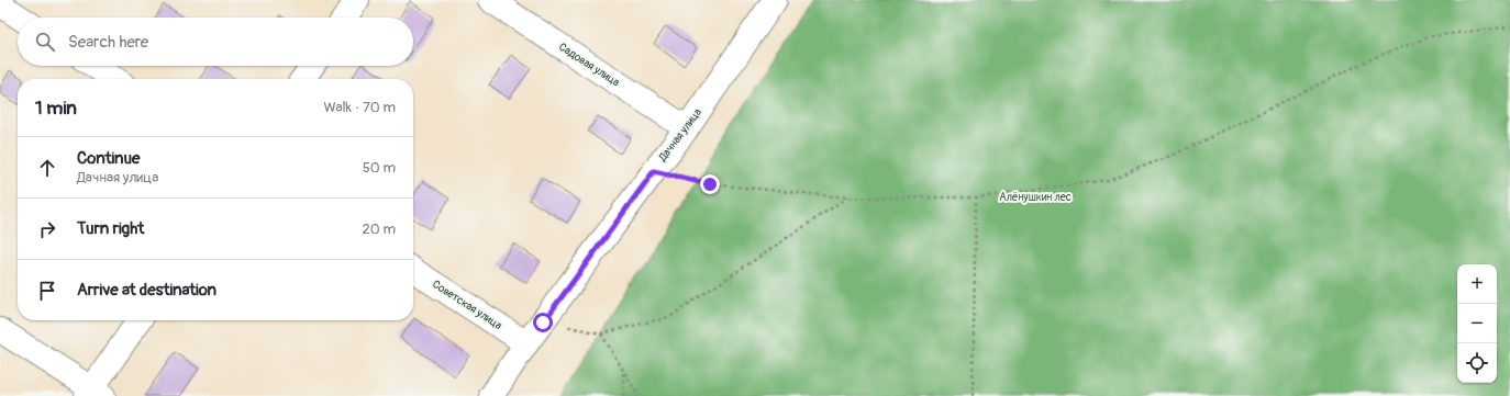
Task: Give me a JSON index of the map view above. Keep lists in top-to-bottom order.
{
  "streets": {
    "street": ["Садовая улица", "Дачная улица", "Советская улица"]
  },
  "crossings": [
    ["Садовая улица", "Дачная улица"],
    ["Дачная улица", "Советская улица"]
  ],
  "parks": ["Алёнушкин лес"],
  "page": {
    "search": "Search here",
    "heading": ["1 min", "Walk · 70 m"],
    "list": [
      ["Continue", "Дачная улица", "50 m"],
      ["Turn right", "20 m"],
      "Arrive at destination"
    ],
    "map_buttons": ["+", "−"]
  }
}
